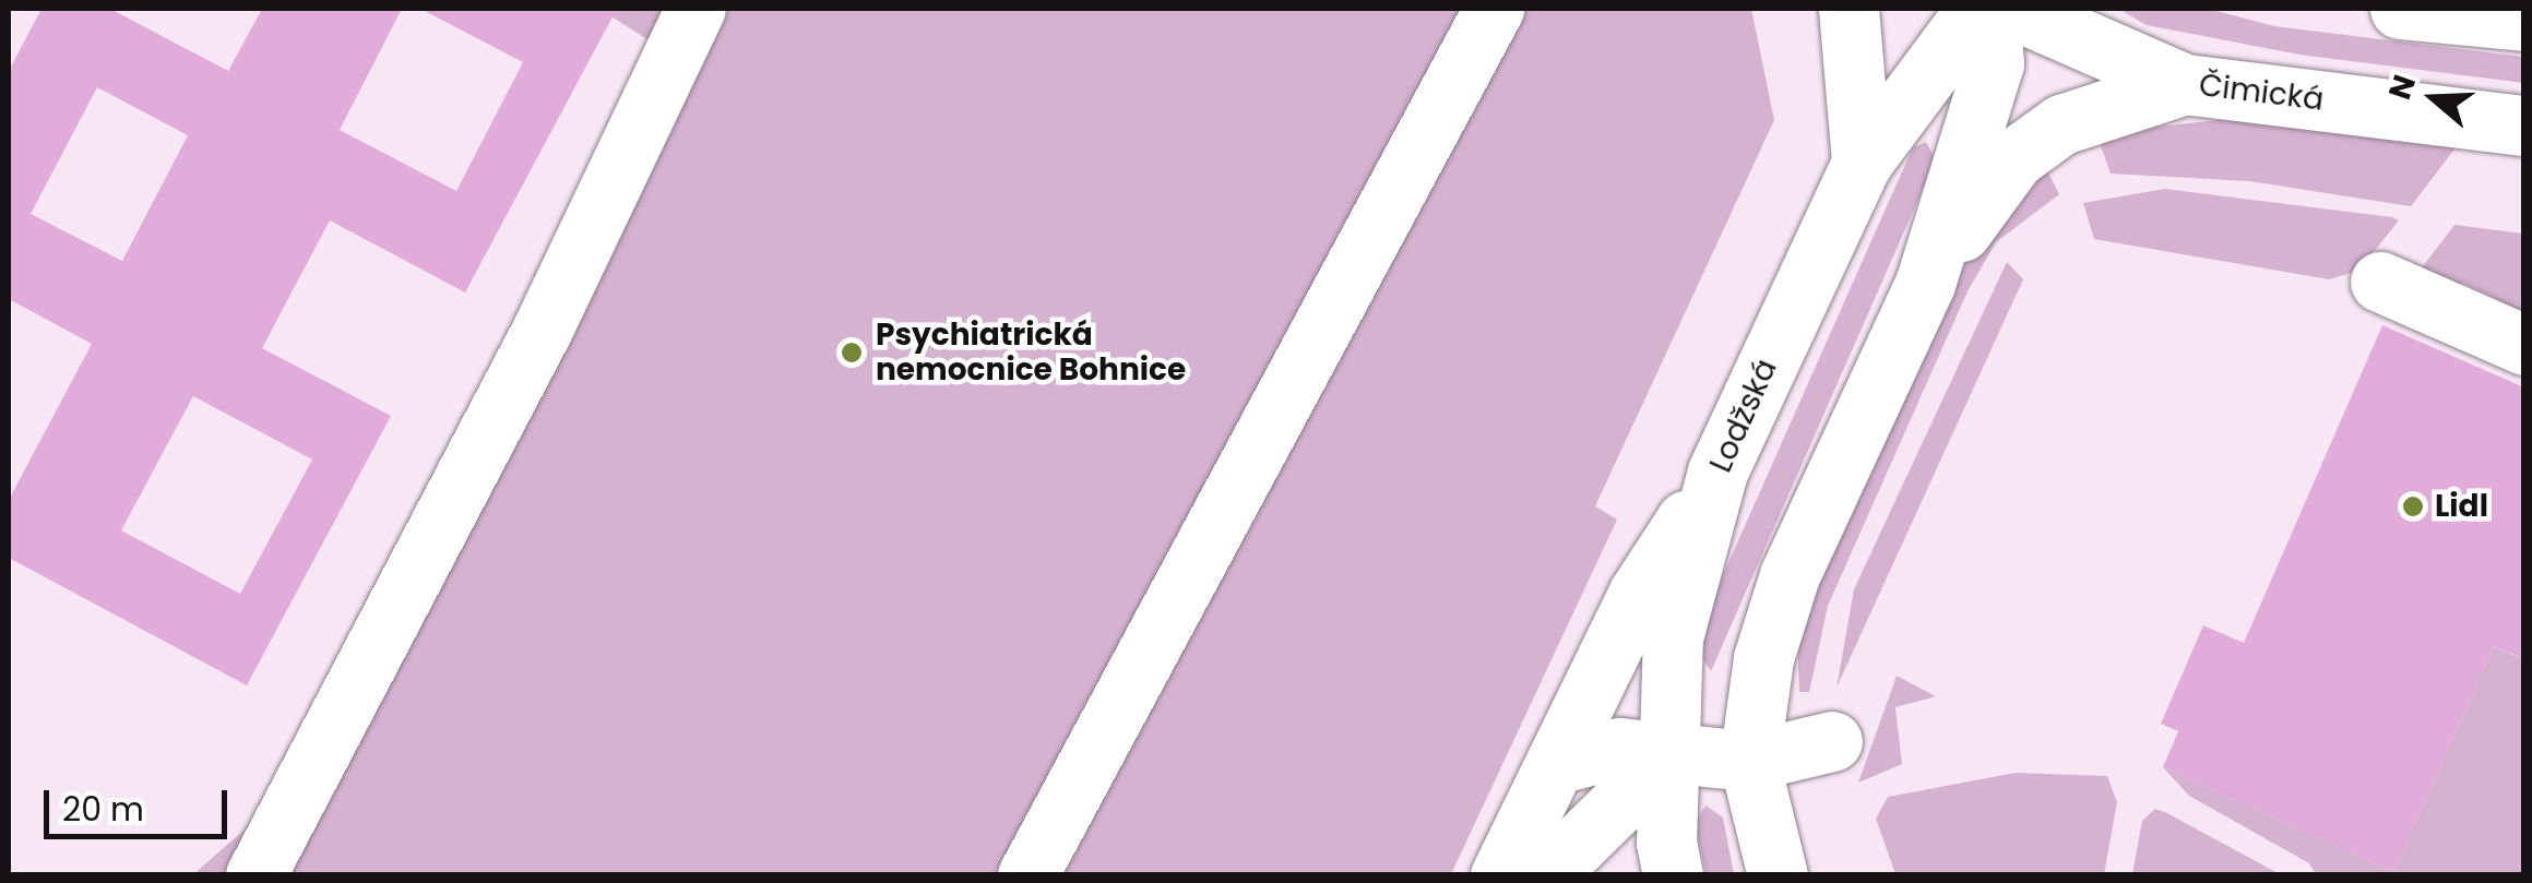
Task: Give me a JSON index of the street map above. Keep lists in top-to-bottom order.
{
  "streets": {
    "street": ["Čimická", "Lodžská"]
  },
  "places": ["Psychiatrická nemocnice Bohnice", "Lidl"],
  "scale_bar": "20 m",
  "north": "left"
}
